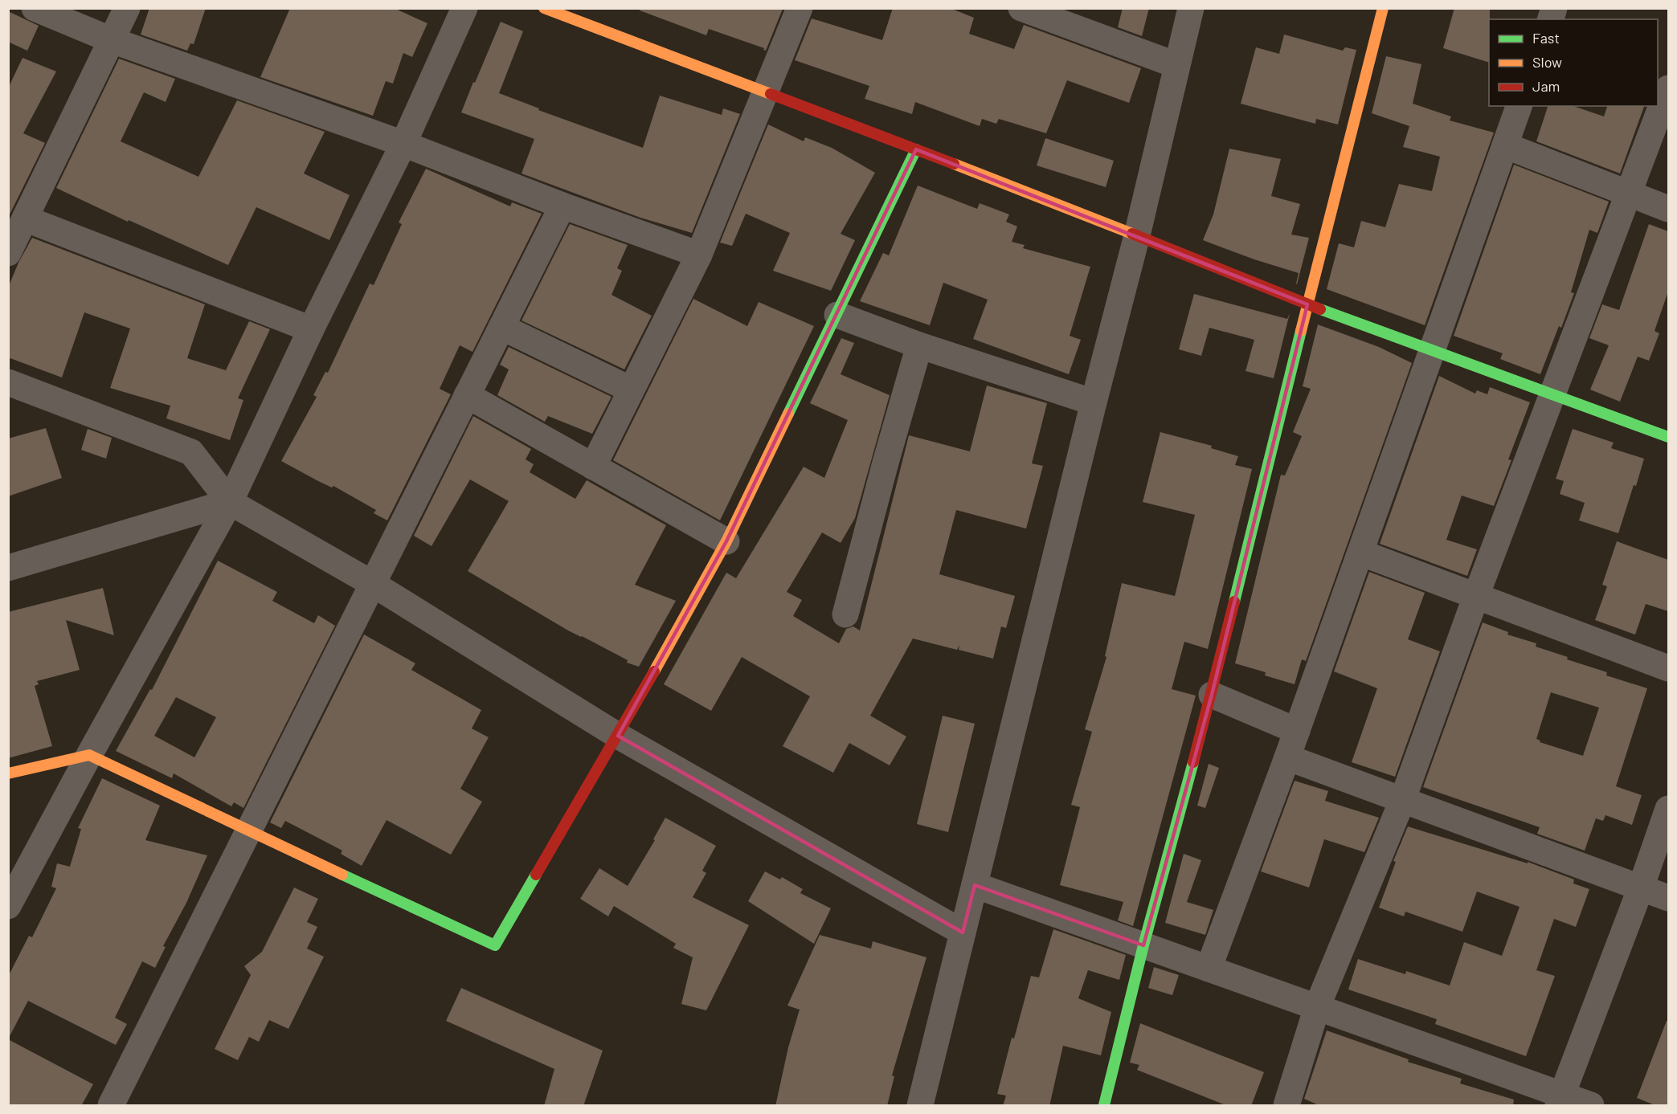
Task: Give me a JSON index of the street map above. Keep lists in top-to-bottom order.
{
  "legend": ["Fast", "Slow", "Jam"]
}
